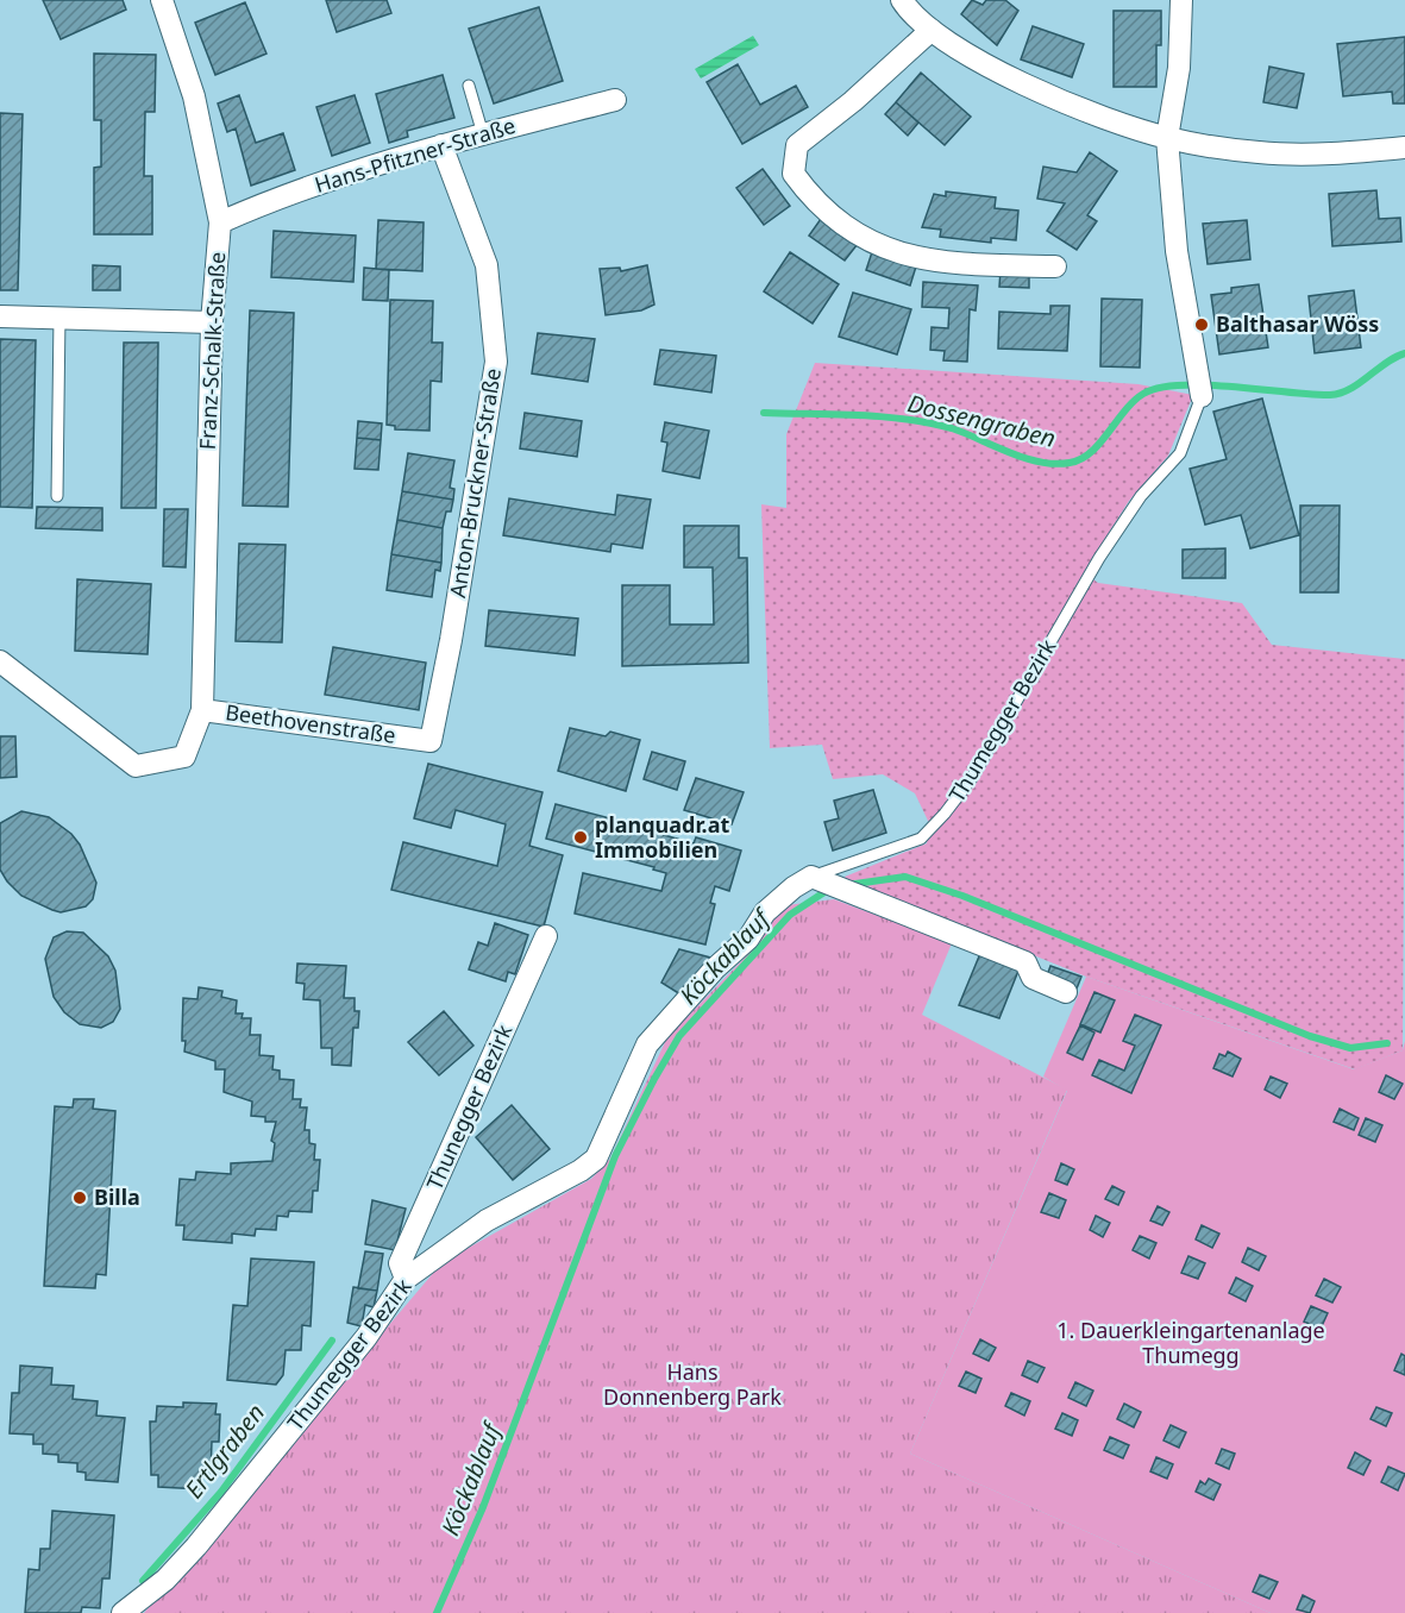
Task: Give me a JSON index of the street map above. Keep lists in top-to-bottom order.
{
  "streets": {
    "street": [
      "Hans-Pfitzner-Straße",
      "Franz-Schalk-Straße",
      "Anton-Bruckner-Straße",
      "Thumegger Bezirk",
      "Beethovenstraße",
      "Thunegger Bezirk"
    ]
  },
  "crossings": [
    ["Hans-Pfitzner-Straße", "Franz-Schalk-Straße"],
    ["Hans-Pfitzner-Straße", "Anton-Bruckner-Straße"],
    ["Franz-Schalk-Straße", "Beethovenstraße"],
    ["Anton-Bruckner-Straße", "Beethovenstraße"],
    ["Thumegger Bezirk", "Thunegger Bezirk"]
  ],
  "water": ["Dossengraben", "Köckablauf", "Ertlgraben"],
  "parks": ["1. Dauerkleingartenanlage Thumegg", "Hans Donnenberg Park"],
  "places": ["Balthasar Wöss", "planquadr.at Immobilien", "Billa"]
}
